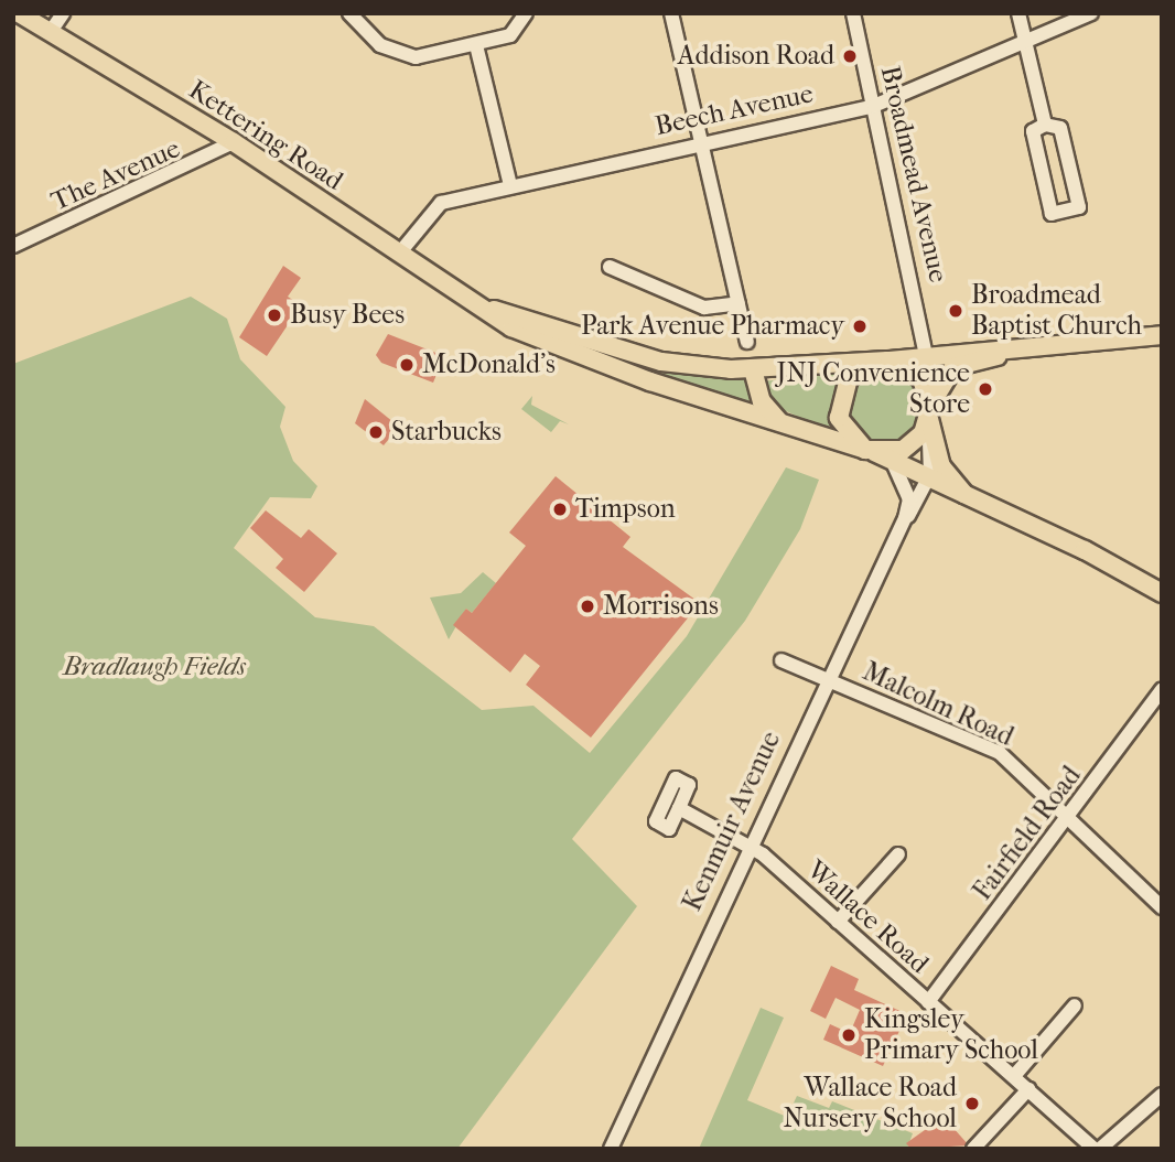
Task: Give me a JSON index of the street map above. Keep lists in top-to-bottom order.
{
  "streets": {
    "main road": ["Kettering Road"],
    "street": [
      "Beech Avenue",
      "Broadmead Avenue",
      "The Avenue",
      "Malcolm Road",
      "Kenmuir Avenue",
      "Fairfield Road",
      "Wallace Road"
    ]
  },
  "crossings": [
    ["Beech Avenue", "Kettering Road"],
    ["Beech Avenue", "Broadmead Avenue"],
    ["Kettering Road", "Broadmead Avenue"],
    ["Kettering Road", "The Avenue"],
    ["Kettering Road", "Kenmuir Avenue"],
    ["Broadmead Avenue", "Kenmuir Avenue"],
    ["Malcolm Road", "Kenmuir Avenue"],
    ["Malcolm Road", "Fairfield Road"],
    ["Kenmuir Avenue", "Wallace Road"],
    ["Fairfield Road", "Wallace Road"]
  ],
  "parks": ["Bradlaugh Fields"],
  "places": [
    "Addison Road",
    "Broadmead Baptist Church",
    "Busy Bees",
    "Park Avenue Pharmacy",
    "McDonald's",
    "JNJ Convenience Store",
    "Starbucks",
    "Timpson",
    "Morrisons",
    "Kingsley Primary School",
    "Wallace Road Nursery School"
  ]
}
